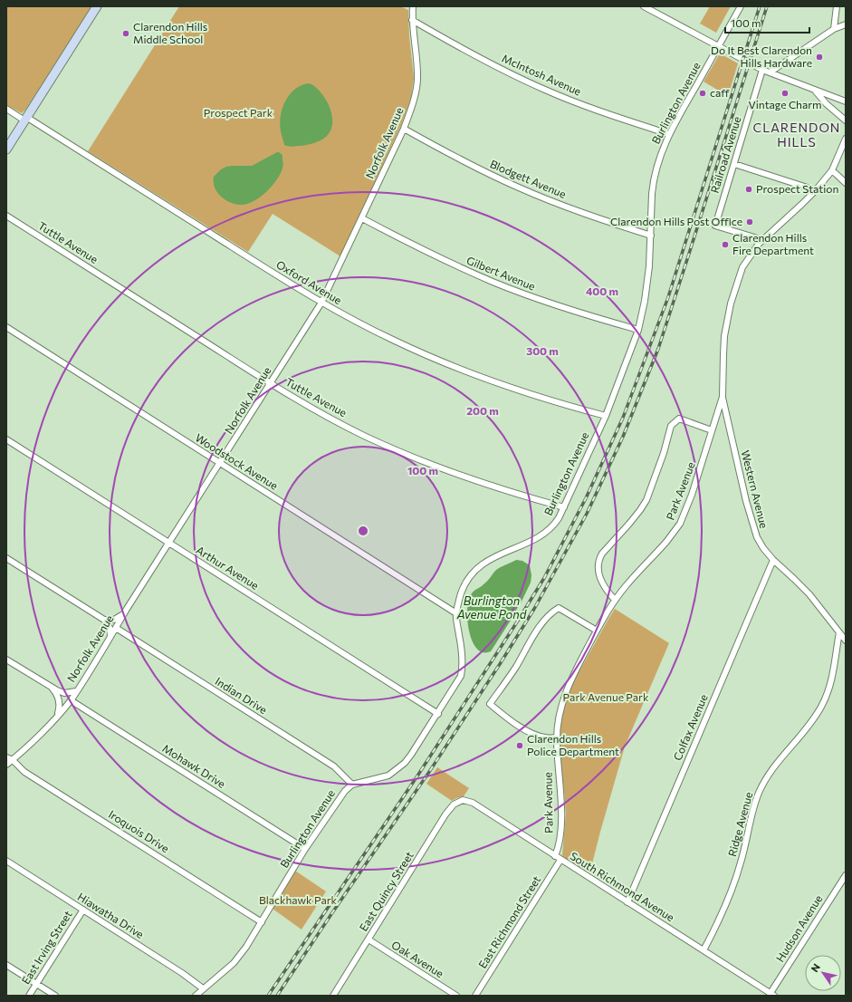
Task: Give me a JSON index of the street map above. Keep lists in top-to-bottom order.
{
  "streets": {
    "street": [
      "McIntosh Avenue",
      "Burlington Avenue",
      "Norfolk Avenue",
      "Railroad Avenue",
      "Blodgett Avenue",
      "Tuttle Avenue",
      "Gilbert Avenue",
      "Oxford Avenue",
      "Woodstock Avenue",
      "Western Avenue",
      "Park Avenue",
      "Arthur Avenue",
      "Indian Drive",
      "Colfax Avenue",
      "Mohawk Drive",
      "Ridge Avenue",
      "Iroquois Drive",
      "South Richmond Avenue",
      "East Quincy Street",
      "Hiawatha Drive",
      "East Richmond Street",
      "Hudson Avenue",
      "East Irving Street",
      "Oak Avenue"
    ]
  },
  "crossings": [
    ["McIntosh Avenue", "Burlington Avenue"],
    ["McIntosh Avenue", "Norfolk Avenue"],
    ["Burlington Avenue", "Blodgett Avenue"],
    ["Burlington Avenue", "Tuttle Avenue"],
    ["Burlington Avenue", "Gilbert Avenue"],
    ["Burlington Avenue", "Oxford Avenue"],
    ["Burlington Avenue", "Woodstock Avenue"],
    ["Burlington Avenue", "Arthur Avenue"],
    ["Burlington Avenue", "Indian Drive"],
    ["Burlington Avenue", "Mohawk Drive"],
    ["Burlington Avenue", "Iroquois Drive"],
    ["Burlington Avenue", "Hiawatha Drive"],
    ["Norfolk Avenue", "Blodgett Avenue"],
    ["Norfolk Avenue", "Tuttle Avenue"],
    ["Norfolk Avenue", "Gilbert Avenue"],
    ["Norfolk Avenue", "Oxford Avenue"],
    ["Norfolk Avenue", "Woodstock Avenue"],
    ["Norfolk Avenue", "Arthur Avenue"],
    ["Norfolk Avenue", "Indian Drive"],
    ["Norfolk Avenue", "Mohawk Drive"],
    ["Norfolk Avenue", "Iroquois Drive"],
    ["Railroad Avenue", "Park Avenue"],
    ["Western Avenue", "Park Avenue"],
    ["Western Avenue", "Colfax Avenue"],
    ["Western Avenue", "Ridge Avenue"],
    ["Park Avenue", "South Richmond Avenue"],
    ["Colfax Avenue", "South Richmond Avenue"],
    ["Ridge Avenue", "South Richmond Avenue"],
    ["South Richmond Avenue", "East Quincy Street"],
    ["South Richmond Avenue", "East Richmond Street"],
    ["South Richmond Avenue", "Hudson Avenue"],
    ["East Quincy Street", "Oak Avenue"],
    ["Hiawatha Drive", "East Irving Street"]
  ],
  "districts": ["CLARENDON HILLS"],
  "water": ["Burlington Avenue Pond"],
  "parks": ["Prospect Park", "Park Avenue Park", "Blackhawk Park"],
  "places": [
    "Clarendon Hills Middle School",
    "Do It Best Clarendon Hills Hardware",
    "caff",
    "Vintage Charm",
    "Prospect Station",
    "Clarendon Hills Post Office",
    "Clarendon Hills Fire Department",
    "Clarendon Hills Police Department"
  ],
  "scale_bar": "100 m",
  "north": "top left",
  "rings": [
    "400 m",
    "300 m",
    "200 m",
    "100 m"
  ]
}
